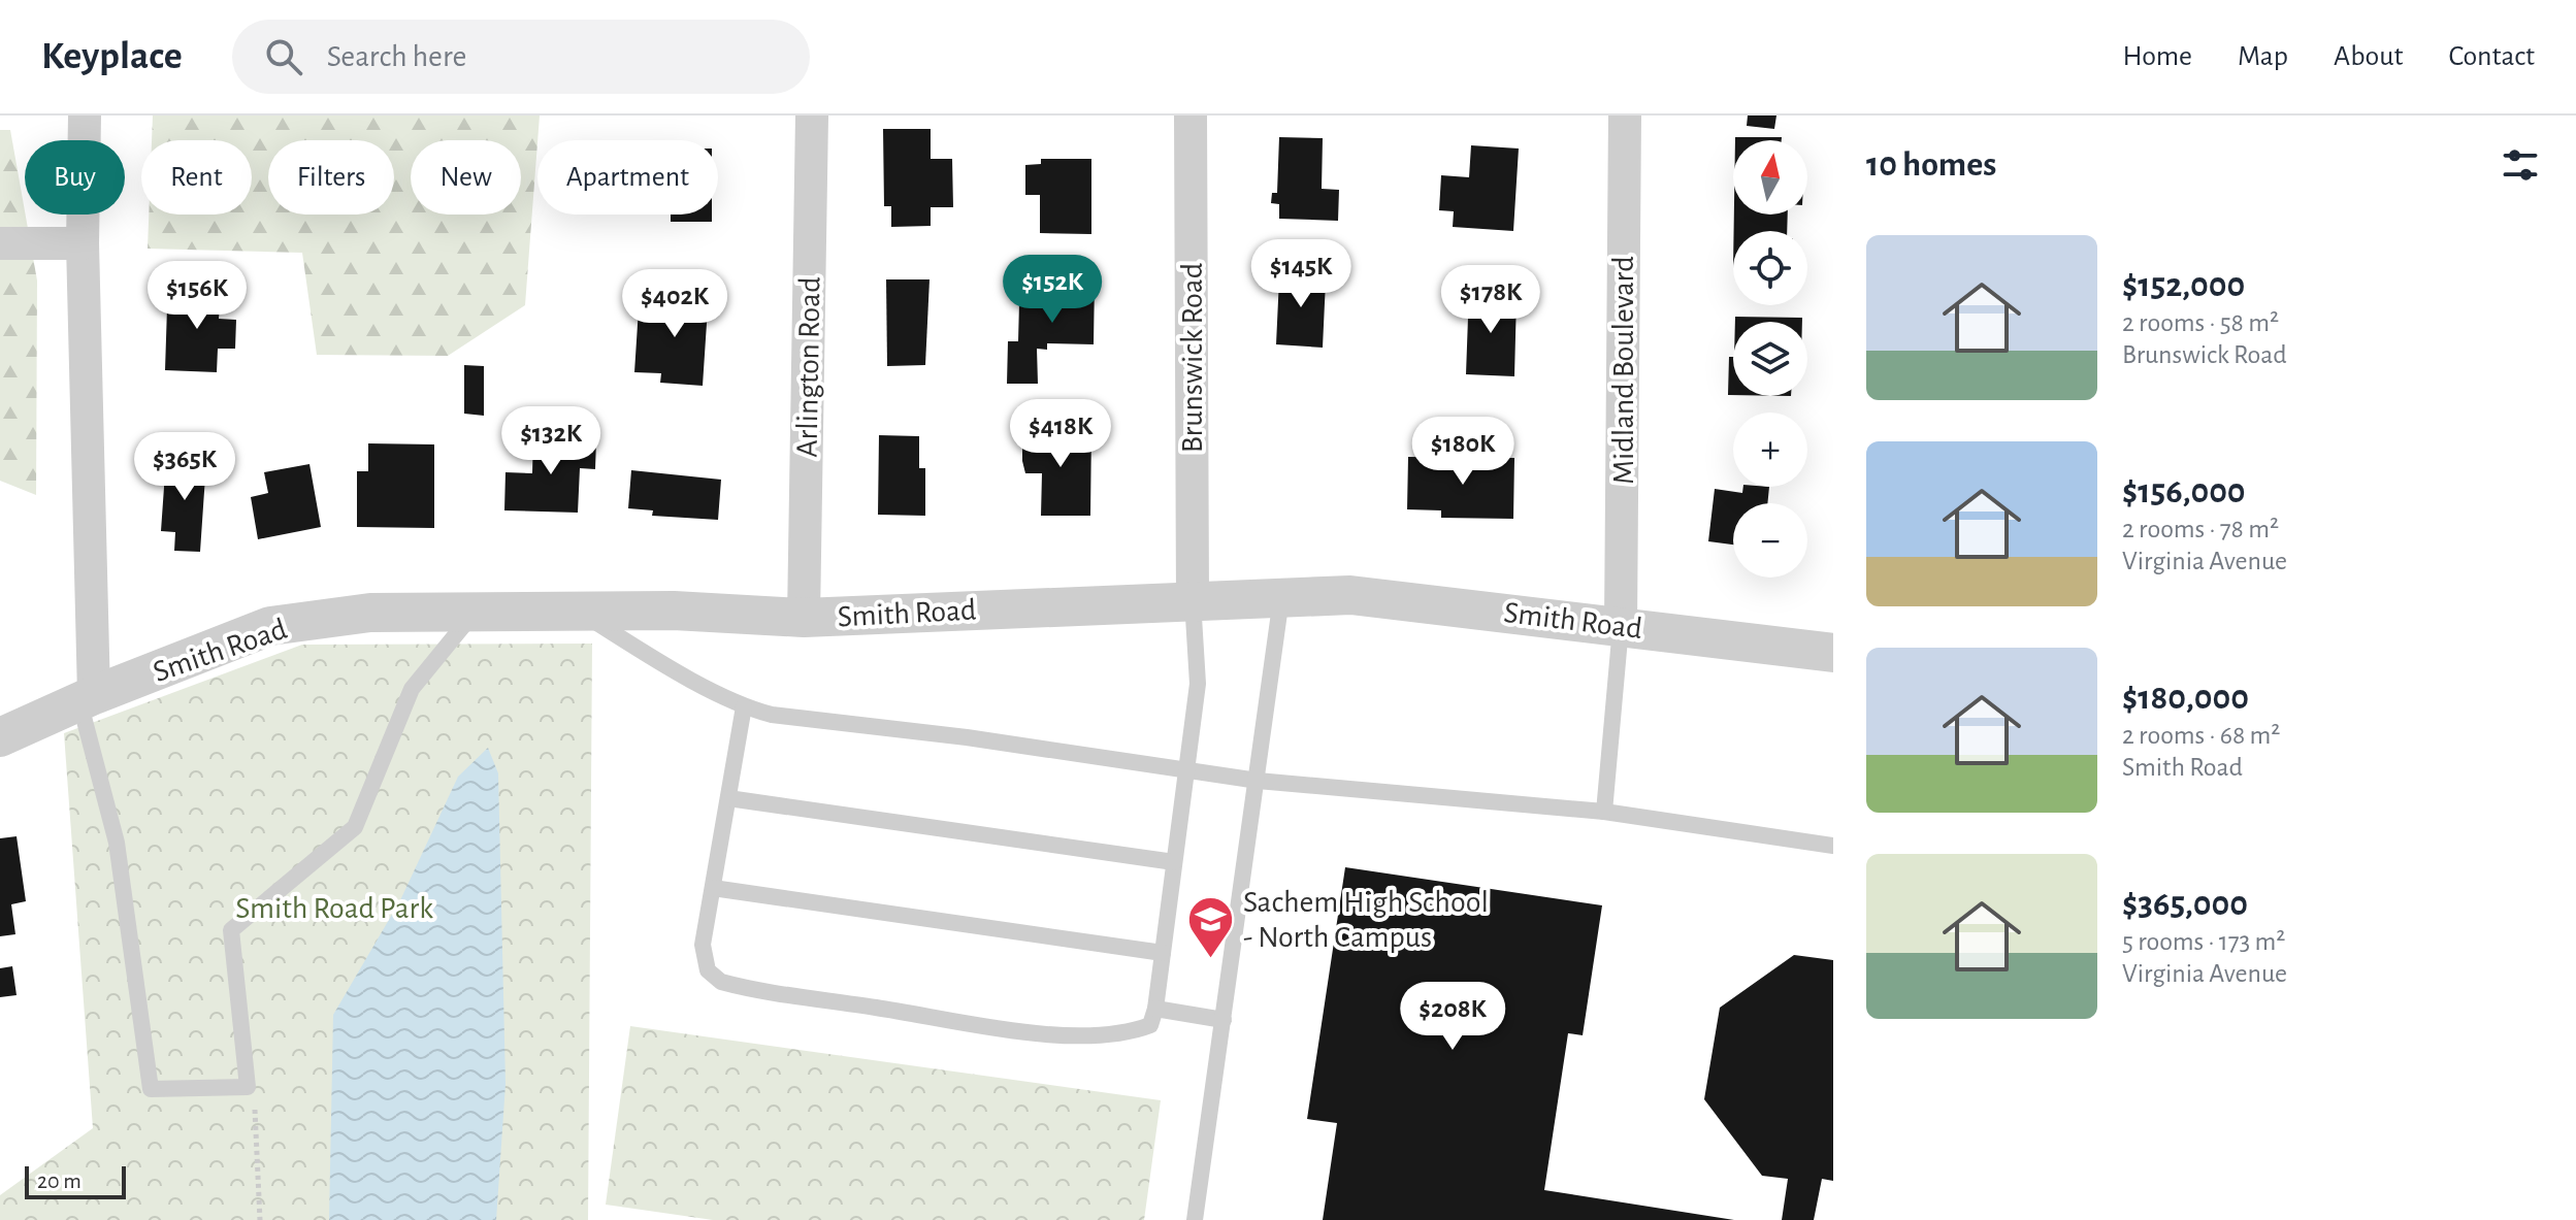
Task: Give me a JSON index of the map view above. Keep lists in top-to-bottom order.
{
  "streets": {
    "street": [
      "Brunswick Road",
      "Arlington Road",
      "Midland Boulevard",
      "Smith Road"
    ]
  },
  "crossings": [
    ["Brunswick Road", "Smith Road"],
    ["Arlington Road", "Smith Road"],
    ["Midland Boulevard", "Smith Road"]
  ],
  "parks": ["Smith Road Park"],
  "places": {
    "school or university": ["Sachem High School - North Campus"]
  },
  "scale_bar": "20 m",
  "north": "top",
  "page": {
    "header": "Keyplace",
    "search": "Search here",
    "nav": [
      "Home",
      "Map",
      "About",
      "Contact"
    ],
    "heading": "10 homes",
    "map_buttons": ["+", "−"],
    "chip": [
      "Buy",
      "Rent",
      "Filters",
      "New",
      "Apartment"
    ],
    "list": [
      {
        "name": "$152,000",
        "note": "2 rooms · 58 m² · Brunswick Road"
      },
      {
        "name": "$156,000",
        "note": "2 rooms · 78 m² · Virginia Avenue"
      },
      {
        "name": "$180,000",
        "note": "2 rooms · 68 m² · Smith Road"
      },
      {
        "name": "$365,000",
        "note": "5 rooms · 173 m² · Virginia Avenue"
      }
    ],
    "price": [
      "$145K",
      "$152K",
      "$156K",
      "$178K",
      "$402K",
      "$418K",
      "$132K",
      "$180K",
      "$365K",
      "$208K"
    ],
    "scale": "20 m"
  }
}
